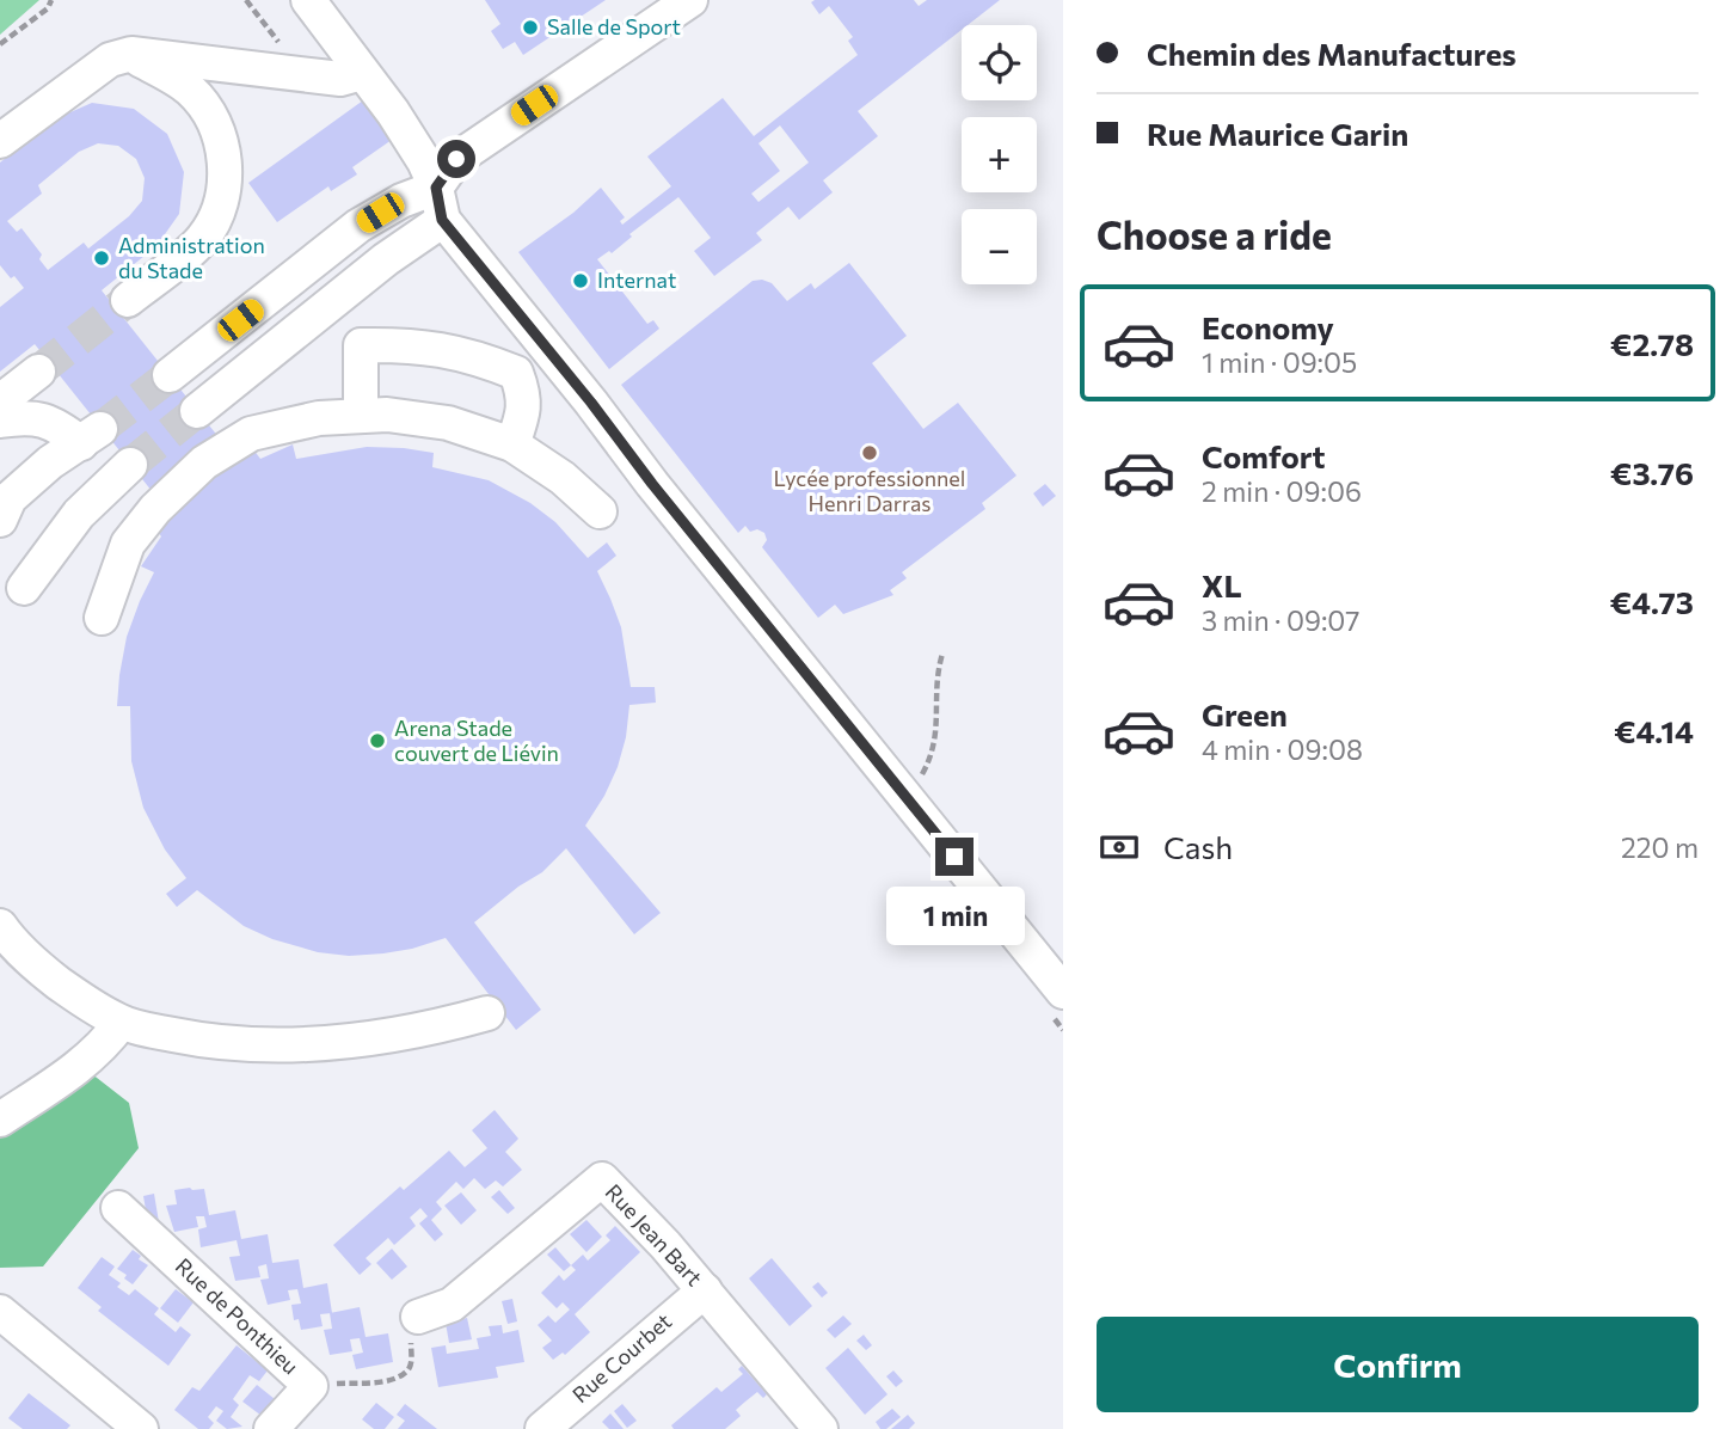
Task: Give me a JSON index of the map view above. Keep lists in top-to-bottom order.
{
  "streets": {
    "street": ["Rue Jean Bart", "Rue de Ponthieu", "Rue Courbet"]
  },
  "crossings": [
    ["Rue Jean Bart", "Rue Courbet"]
  ],
  "places": [
    "Salle de Sport",
    "Administration du Stade",
    "Internat",
    "Lycée professionnel Henri Darras",
    "Arena Stade couvert de Liévin"
  ],
  "page": {
    "banner": ["Chemin des Manufactures", "Rue Maurice Garin"],
    "map_buttons": ["+", "−"],
    "heading": "Choose a ride",
    "list": [
      {
        "name": "Economy",
        "note": "1 min · 09:05",
        "value": "€2.78"
      },
      {
        "name": "Comfort",
        "note": "2 min · 09:06",
        "value": "€3.76"
      },
      {
        "name": "XL",
        "note": "3 min · 09:07",
        "value": "€4.73"
      },
      {
        "name": "Green",
        "note": "4 min · 09:08",
        "value": "€4.14"
      }
    ],
    "pay": ["Cash", "220 m"],
    "bubble": "1 min",
    "buttons": "Confirm"
  }
}
